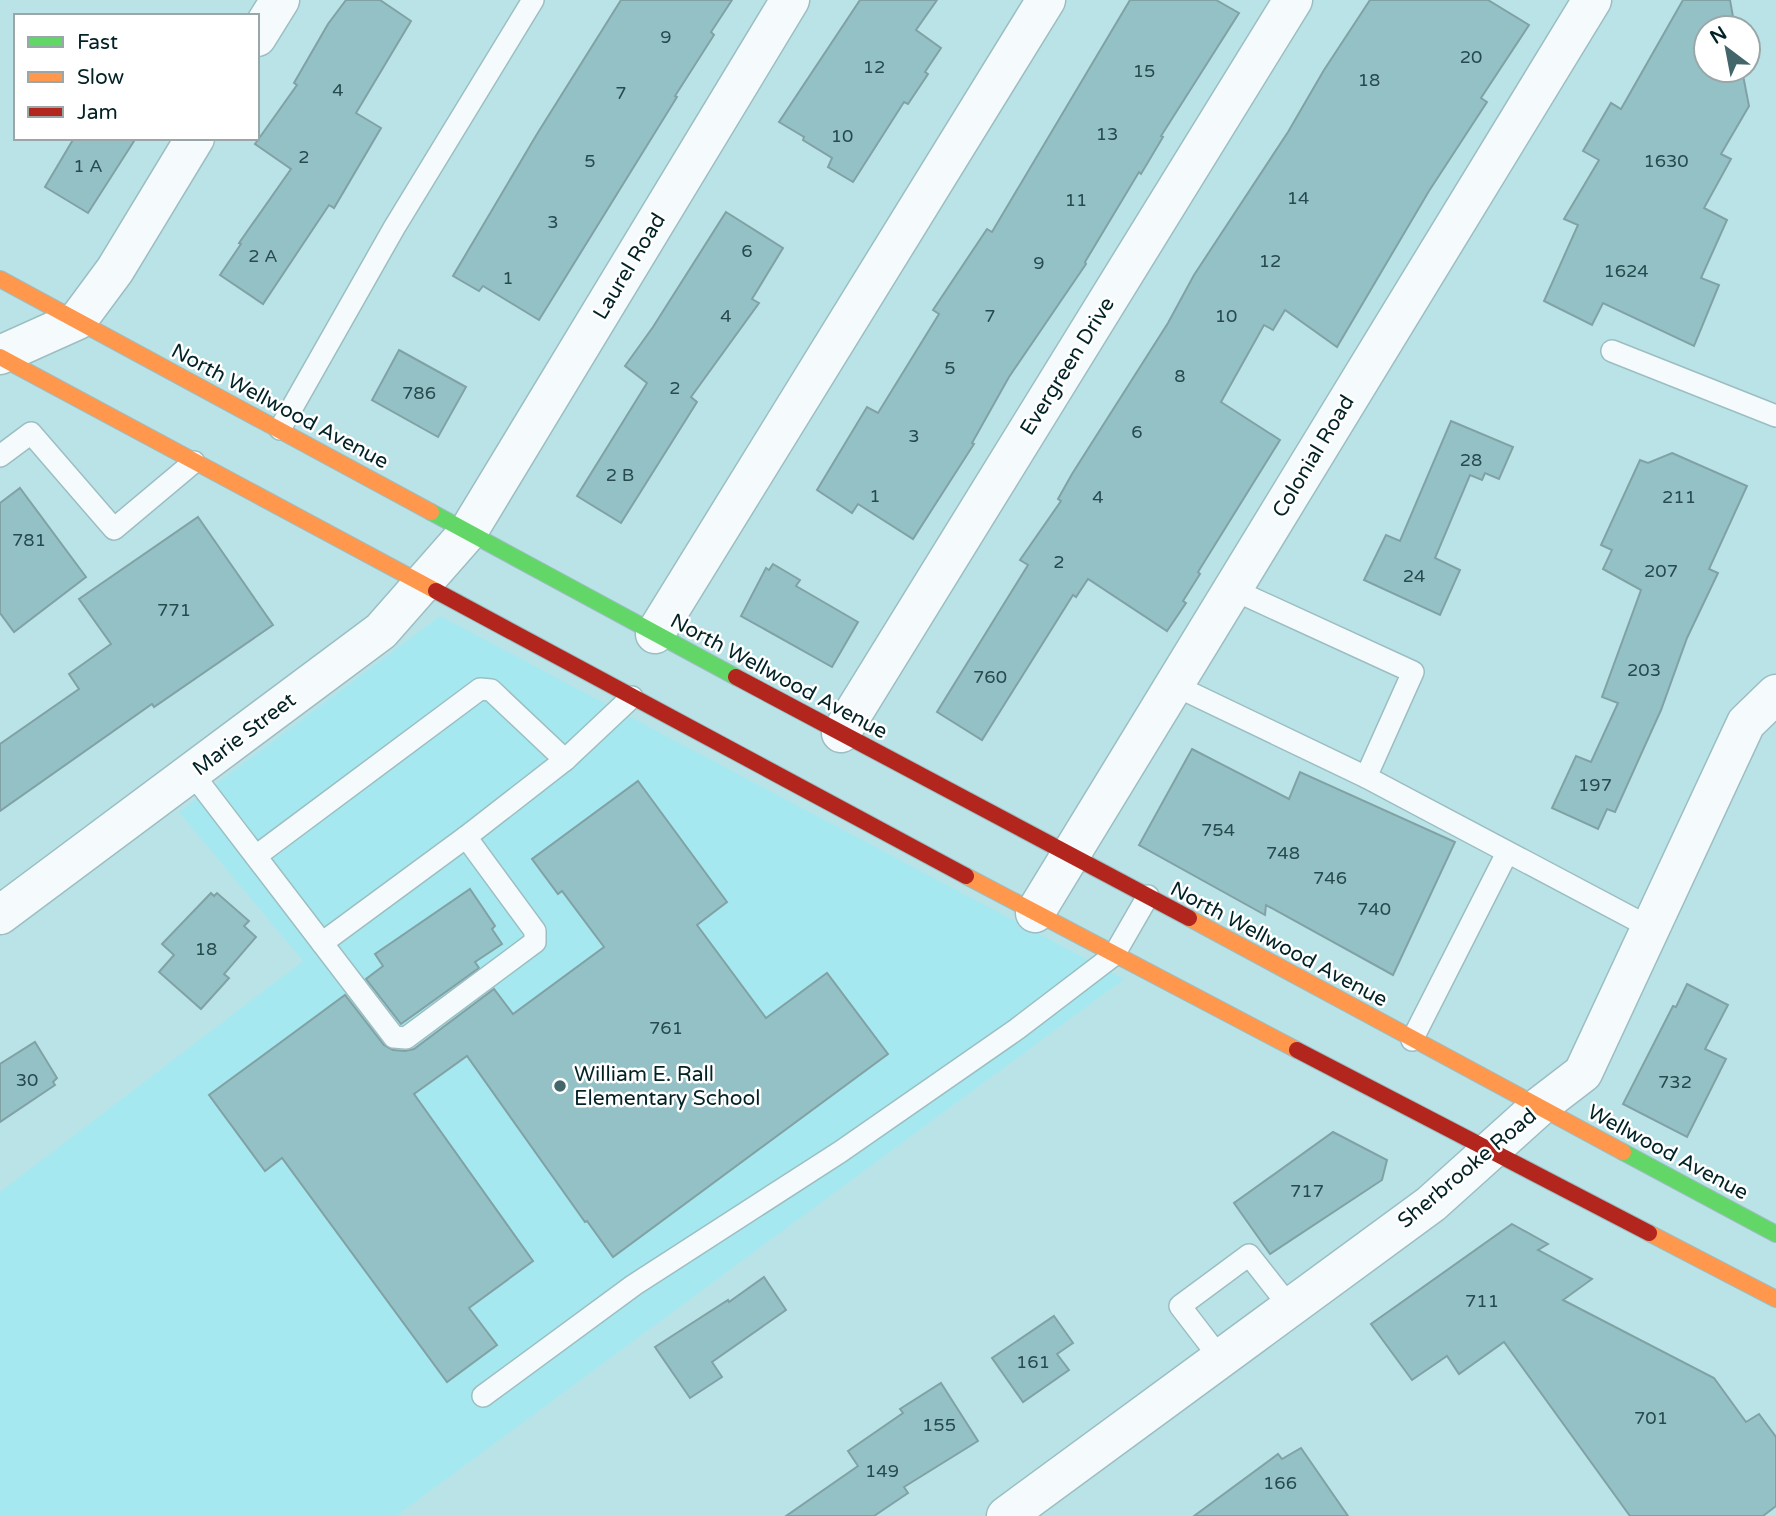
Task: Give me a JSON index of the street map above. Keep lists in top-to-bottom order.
{
  "streets": {
    "main road": ["North Wellwood Avenue", "Wellwood Avenue"],
    "street": [
      "Laurel Road",
      "Evergreen Drive",
      "Colonial Road",
      "Marie Street",
      "Sherbrooke Road"
    ]
  },
  "crossings": [
    ["Laurel Road", "North Wellwood Avenue"],
    ["Laurel Road", "Marie Street"],
    ["Evergreen Drive", "North Wellwood Avenue"],
    ["North Wellwood Avenue", "Colonial Road"],
    ["North Wellwood Avenue", "Marie Street"],
    ["North Wellwood Avenue", "Wellwood Avenue"],
    ["North Wellwood Avenue", "Sherbrooke Road"],
    ["Wellwood Avenue", "Sherbrooke Road"]
  ],
  "places": ["William E. Rall Elementary School"],
  "house_numbers": [
    "9",
    "20",
    "12",
    "15",
    "18",
    "4",
    "7",
    "13",
    "10",
    "2",
    "5",
    "1630",
    "1 A",
    "14",
    "11",
    "3",
    "6",
    "2 A",
    "12",
    "9",
    "1624",
    "1",
    "4",
    "7",
    "10",
    "5",
    "8",
    "2",
    "786",
    "6",
    "3",
    "28",
    "2 B",
    "1",
    "4",
    "211",
    "781",
    "2",
    "207",
    "24",
    "771",
    "203",
    "760",
    "197",
    "754",
    "748",
    "746",
    "740",
    "18",
    "761",
    "30",
    "732",
    "717",
    "711",
    "161",
    "701",
    "155",
    "149",
    "166"
  ],
  "legend": ["Fast", "Slow", "Jam"],
  "north": "top left"
}
